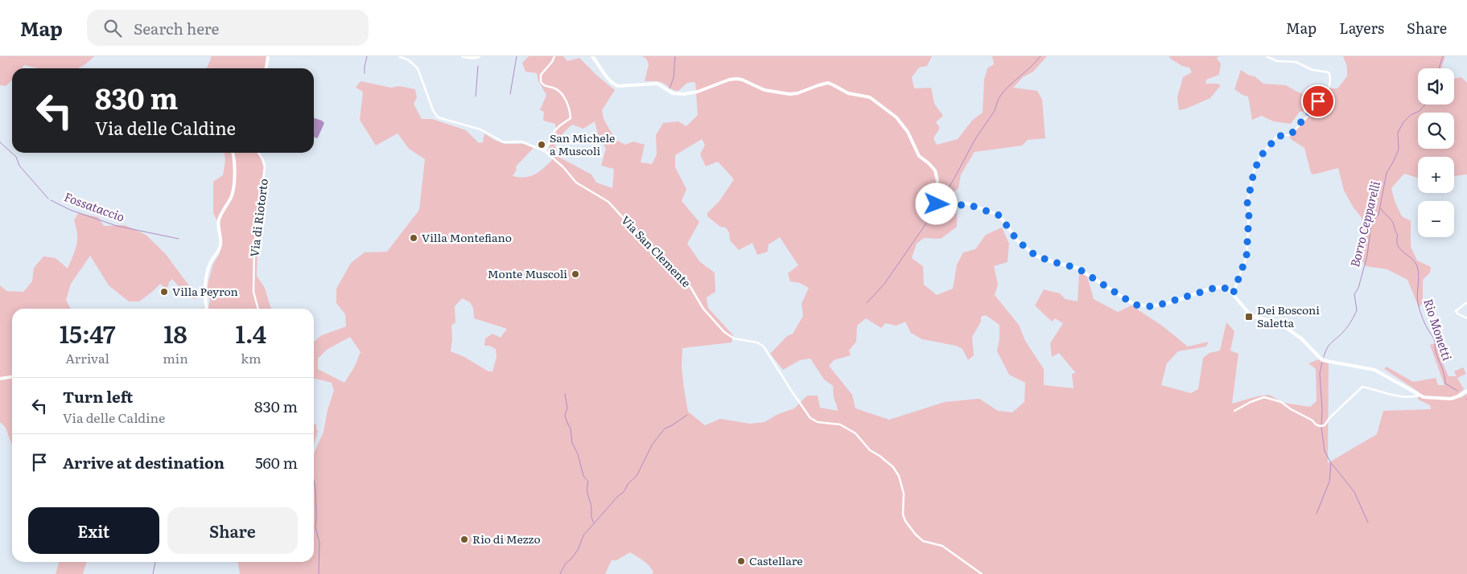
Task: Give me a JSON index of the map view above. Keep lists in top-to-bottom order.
{
  "streets": {
    "street": ["Via di Riotorto", "Via San Clemente"]
  },
  "water": ["Fossataccio", "Borro Cepparelli", "Rio Monetti"],
  "places": {
    "other": [
      "San Michele a Muscoli",
      "Villa Montefiano",
      "Monte Muscoli",
      "Villa Peyron",
      "Rio di Mezzo",
      "Castellare"
    ],
    "transit": ["Dei Bosconi Saletta"]
  },
  "page": {
    "header": "Map",
    "search": "Search here",
    "nav": ["Map", "Layers", "Share"],
    "map_buttons": ["+", "−"],
    "turn": ["830 m", "Via delle Caldine"],
    "eta": [
      "15:47",
      "Arrival",
      "18",
      "min",
      "1.4",
      "km"
    ],
    "list": [
      {
        "name": "Turn left",
        "note": "Via delle Caldine",
        "value": "830 m"
      },
      {
        "name": "Arrive at destination",
        "value": "560 m"
      }
    ],
    "buttons": ["Exit", "Share"]
  }
}
